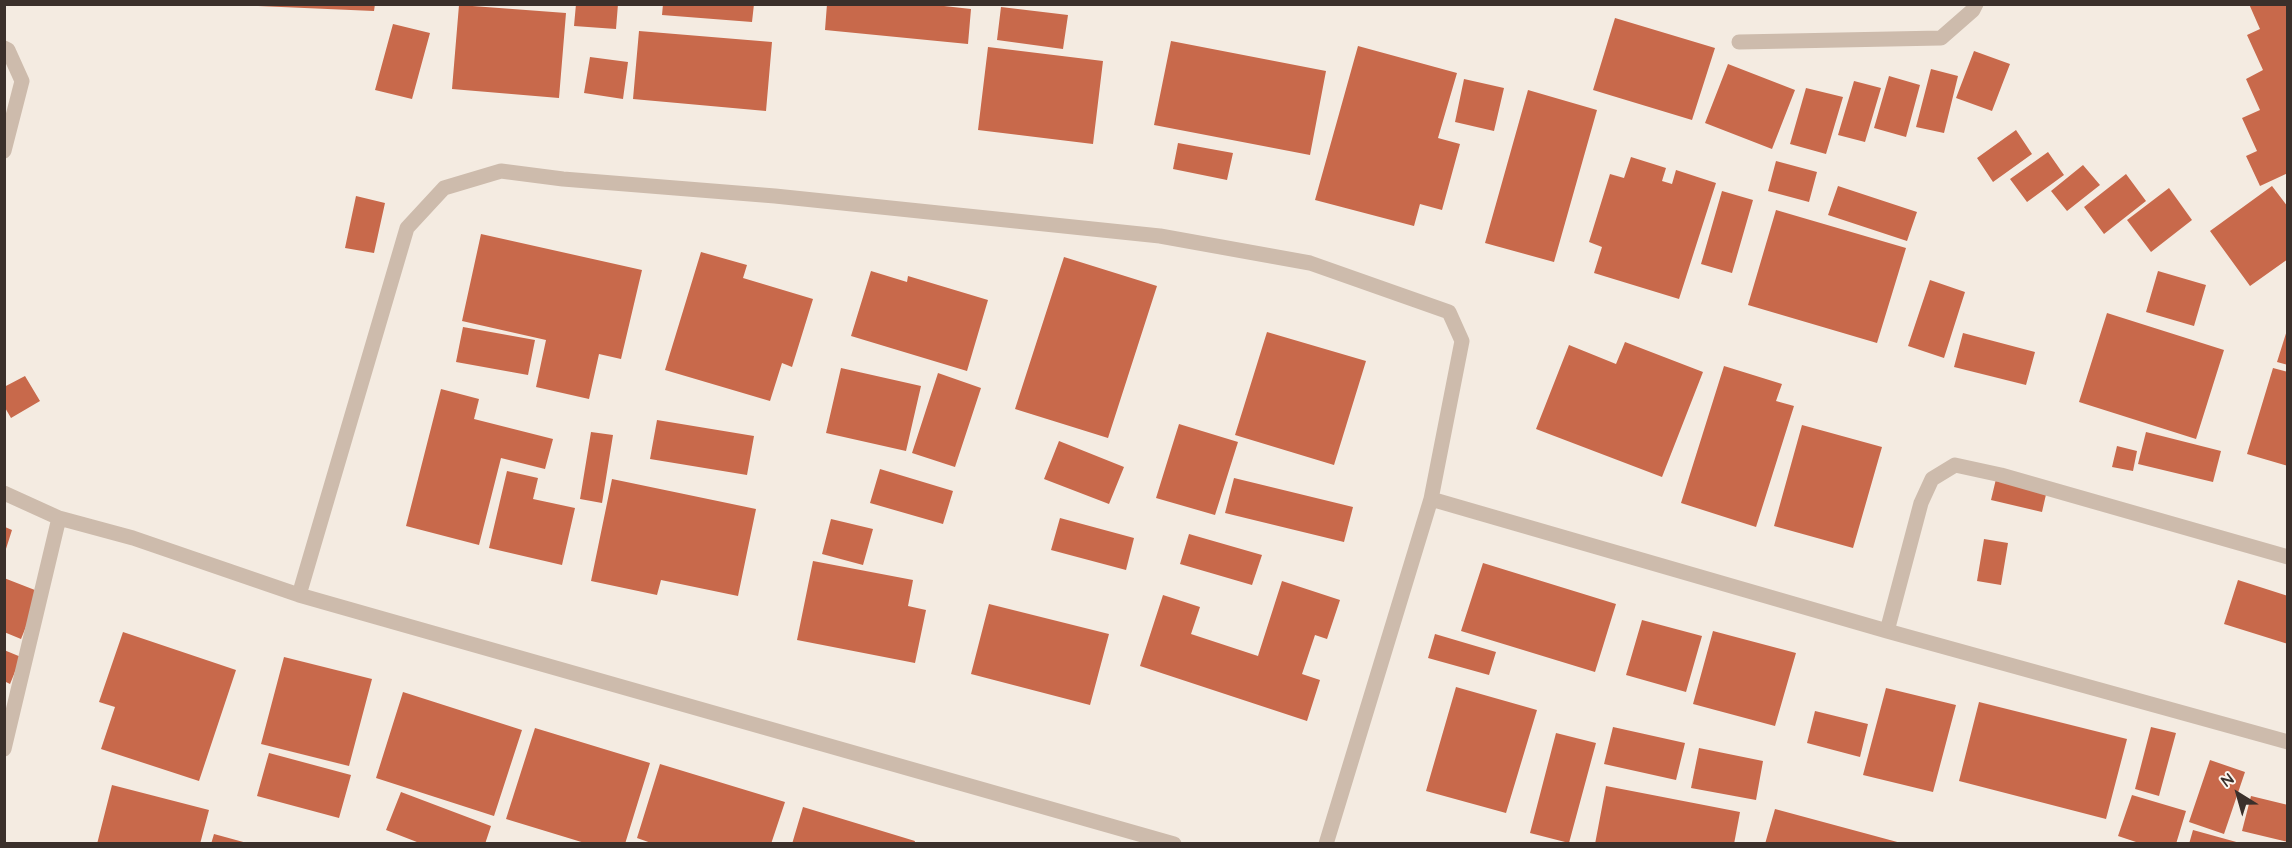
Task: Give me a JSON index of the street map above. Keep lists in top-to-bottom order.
{
  "north": "top left"
}
